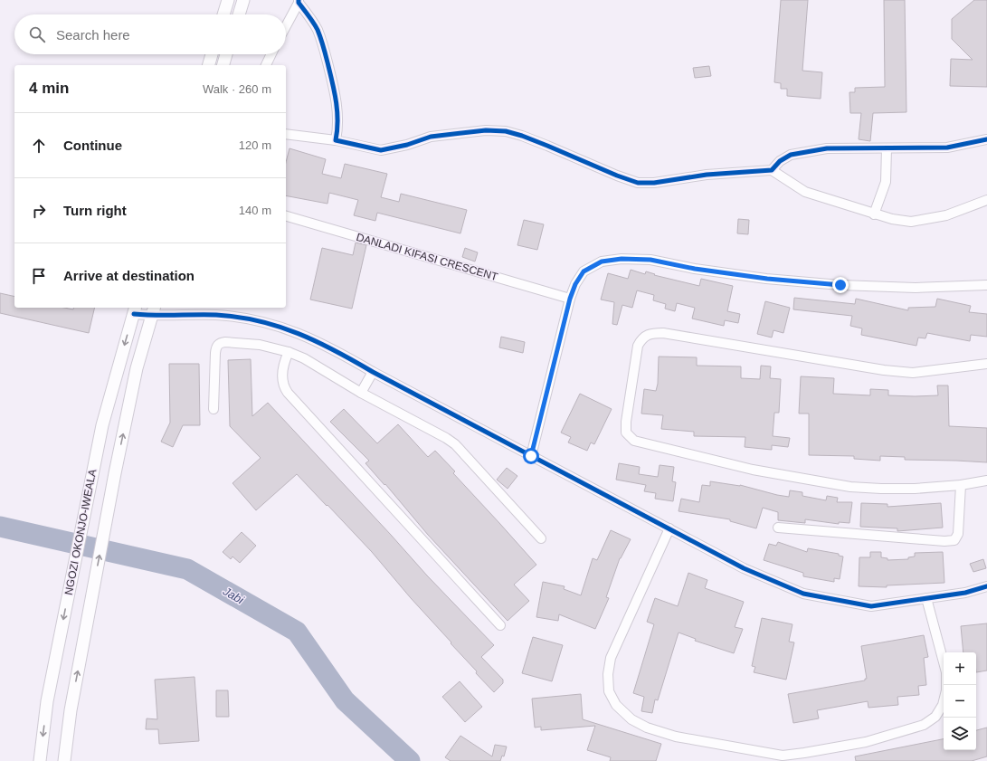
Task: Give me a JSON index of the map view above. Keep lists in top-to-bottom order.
{
  "streets": {
    "street": ["DANLADI KIFASI CRESCENT", "NGOZI OKONJO-IWEALA"]
  },
  "water": ["Jabi"],
  "page": {
    "search": "Search here",
    "heading": ["4 min", "Walk · 260 m"],
    "list": [
      ["Continue", "120 m"],
      ["Turn right", "140 m"],
      "Arrive at destination"
    ],
    "map_buttons": ["+", "−"]
  }
}
